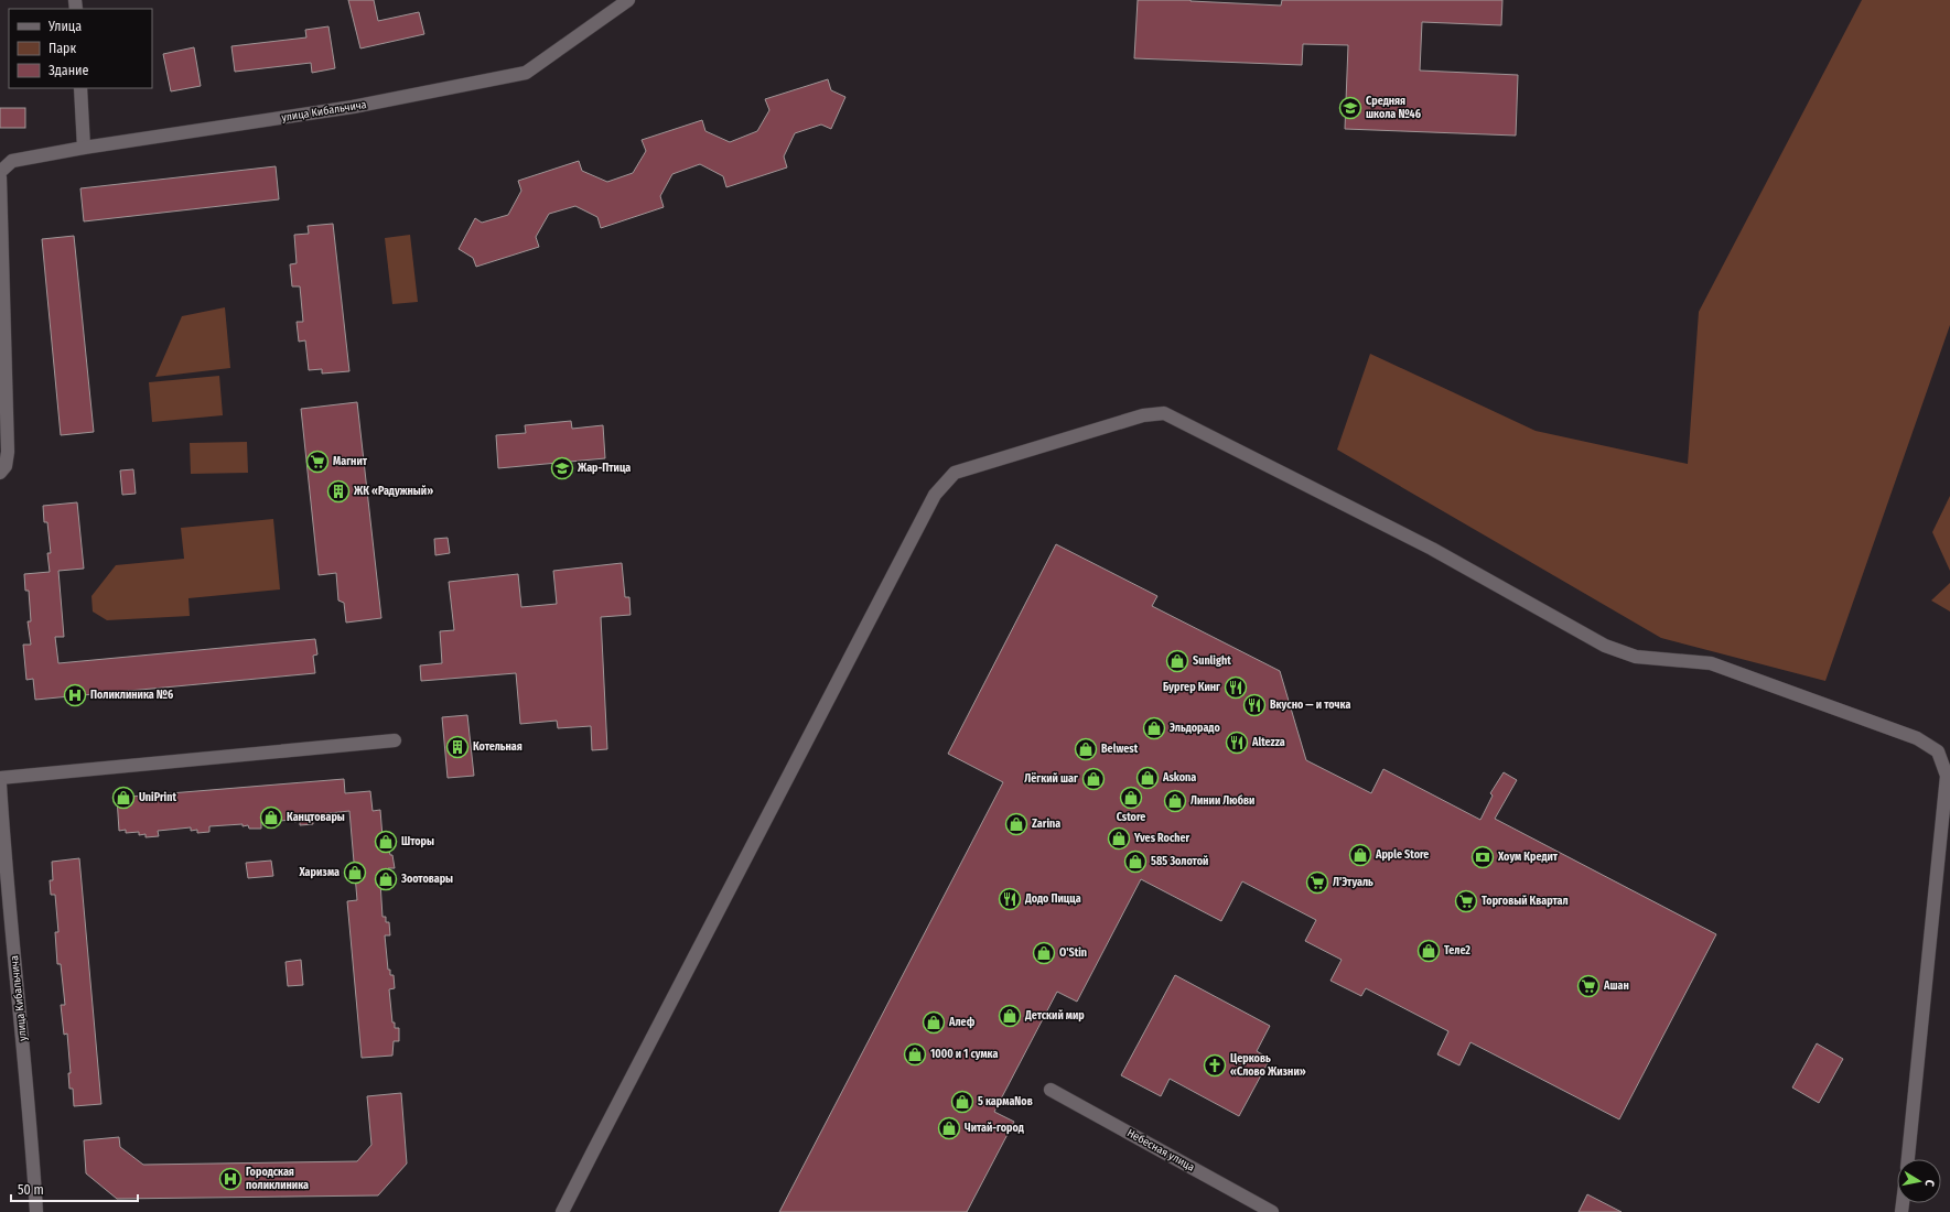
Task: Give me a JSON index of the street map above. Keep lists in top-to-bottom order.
{
  "streets": {
    "street": ["улица Кибальчича", "Небесная улица"]
  },
  "places": {
    "school or university": ["Средняя школа №46", "Жар-Птица"],
    "supermarket": [
      "Магнит",
      "Л'Этуаль",
      "Торговый Квартал",
      "Ашан"
    ],
    "building": ["ЖК «Радужный»", "Котельная"],
    "shop": [
      "Sunlight",
      "Эльдорадо",
      "Belwest",
      "Askona",
      "Лёгкий шаг",
      "UniPrint",
      "Cstore",
      "Линии Любви",
      "Канцтовары",
      "Zarina",
      "Yves Rocher",
      "Шторы",
      "Apple Store",
      "585 Золотой",
      "Харизма",
      "Зоотовары",
      "Теле2",
      "O'Stin",
      "Детский мир",
      "Алеф",
      "1000 и 1 сумка",
      "5 кармаNов",
      "Читай-город"
    ],
    "restaurant": [
      "Бургер Кинг",
      "Вкусно — и точка",
      "Altezza",
      "Додо Пицца"
    ],
    "hospital": ["Поликлиника №6", "Городская поликлиника"],
    "bank": ["Хоум Кредит"],
    "church": ["Церковь «Слово Жизни»"]
  },
  "legend": ["Улица", "Парк", "Здание"],
  "scale_bar": "50 m",
  "north": "right"
}
